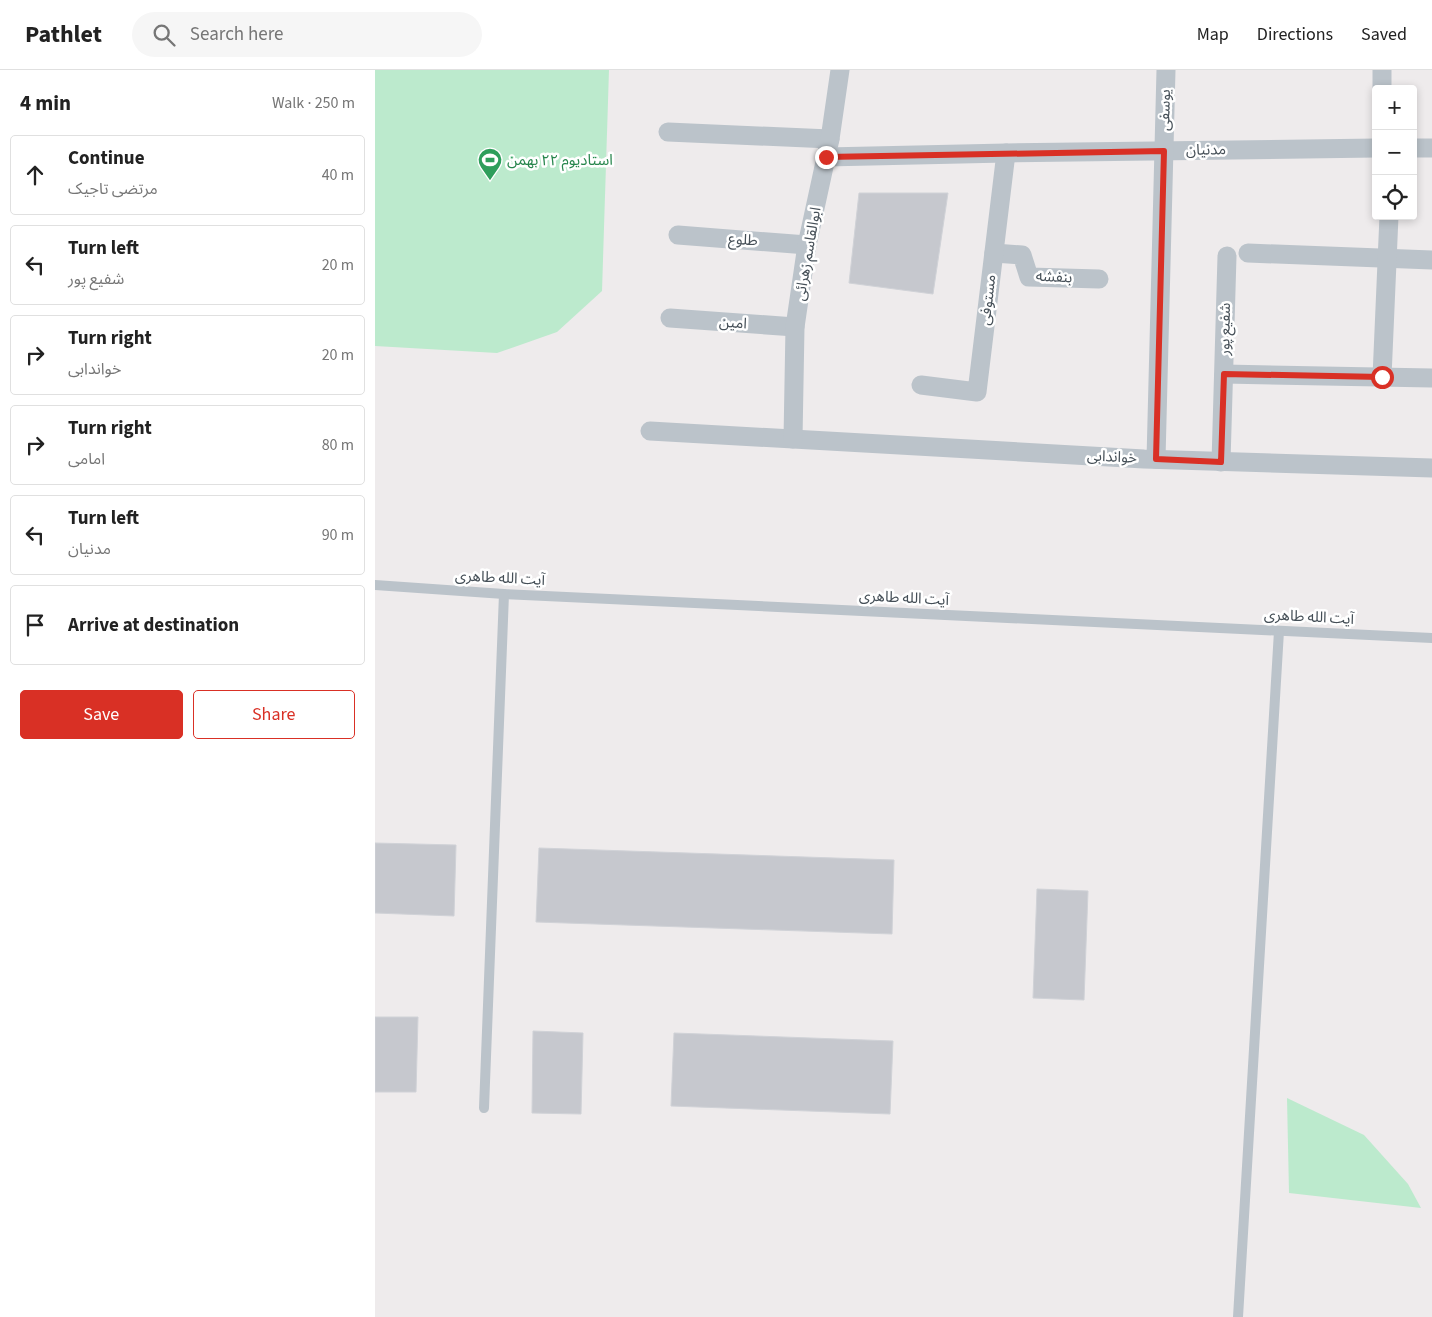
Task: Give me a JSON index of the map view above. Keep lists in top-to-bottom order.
{
  "streets": {
    "street": [
      "یوسفی",
      "مدنیان",
      "طلوع",
      "ابوالقاسم زهرائی",
      "بنفشه",
      "مستوفی",
      "امین",
      "شفیع پور",
      "خواندابی"
    ],
    "lane": ["آیت الله طاهری"]
  },
  "crossings": [
    ["یوسفی", "مدنیان"],
    ["یوسفی", "خواندابی"],
    ["مدنیان", "ابوالقاسم زهرائی"],
    ["مدنیان", "مستوفی"],
    ["طلوع", "ابوالقاسم زهرائی"],
    ["ابوالقاسم زهرائی", "امین"],
    ["ابوالقاسم زهرائی", "خواندابی"],
    ["بنفشه", "مستوفی"],
    ["شفیع پور", "خواندابی"]
  ],
  "places": {
    "sports": ["استادیوم ۲۲ بهمن"]
  },
  "page": {
    "header": "Pathlet",
    "search": "Search here",
    "nav": ["Map", "Directions", "Saved"],
    "heading": ["4 min", "Walk · 250 m"],
    "map_buttons": ["+", "−"],
    "list": [
      ["Continue", "مرتضی تاجیک", "40 m"],
      ["Turn left", "شفیع پور", "20 m"],
      ["Turn right", "خواندابی", "20 m"],
      ["Turn right", "امامی", "80 m"],
      ["Turn left", "مدنیان", "90 m"],
      "Arrive at destination"
    ],
    "buttons": ["Save", "Share"]
  }
}
